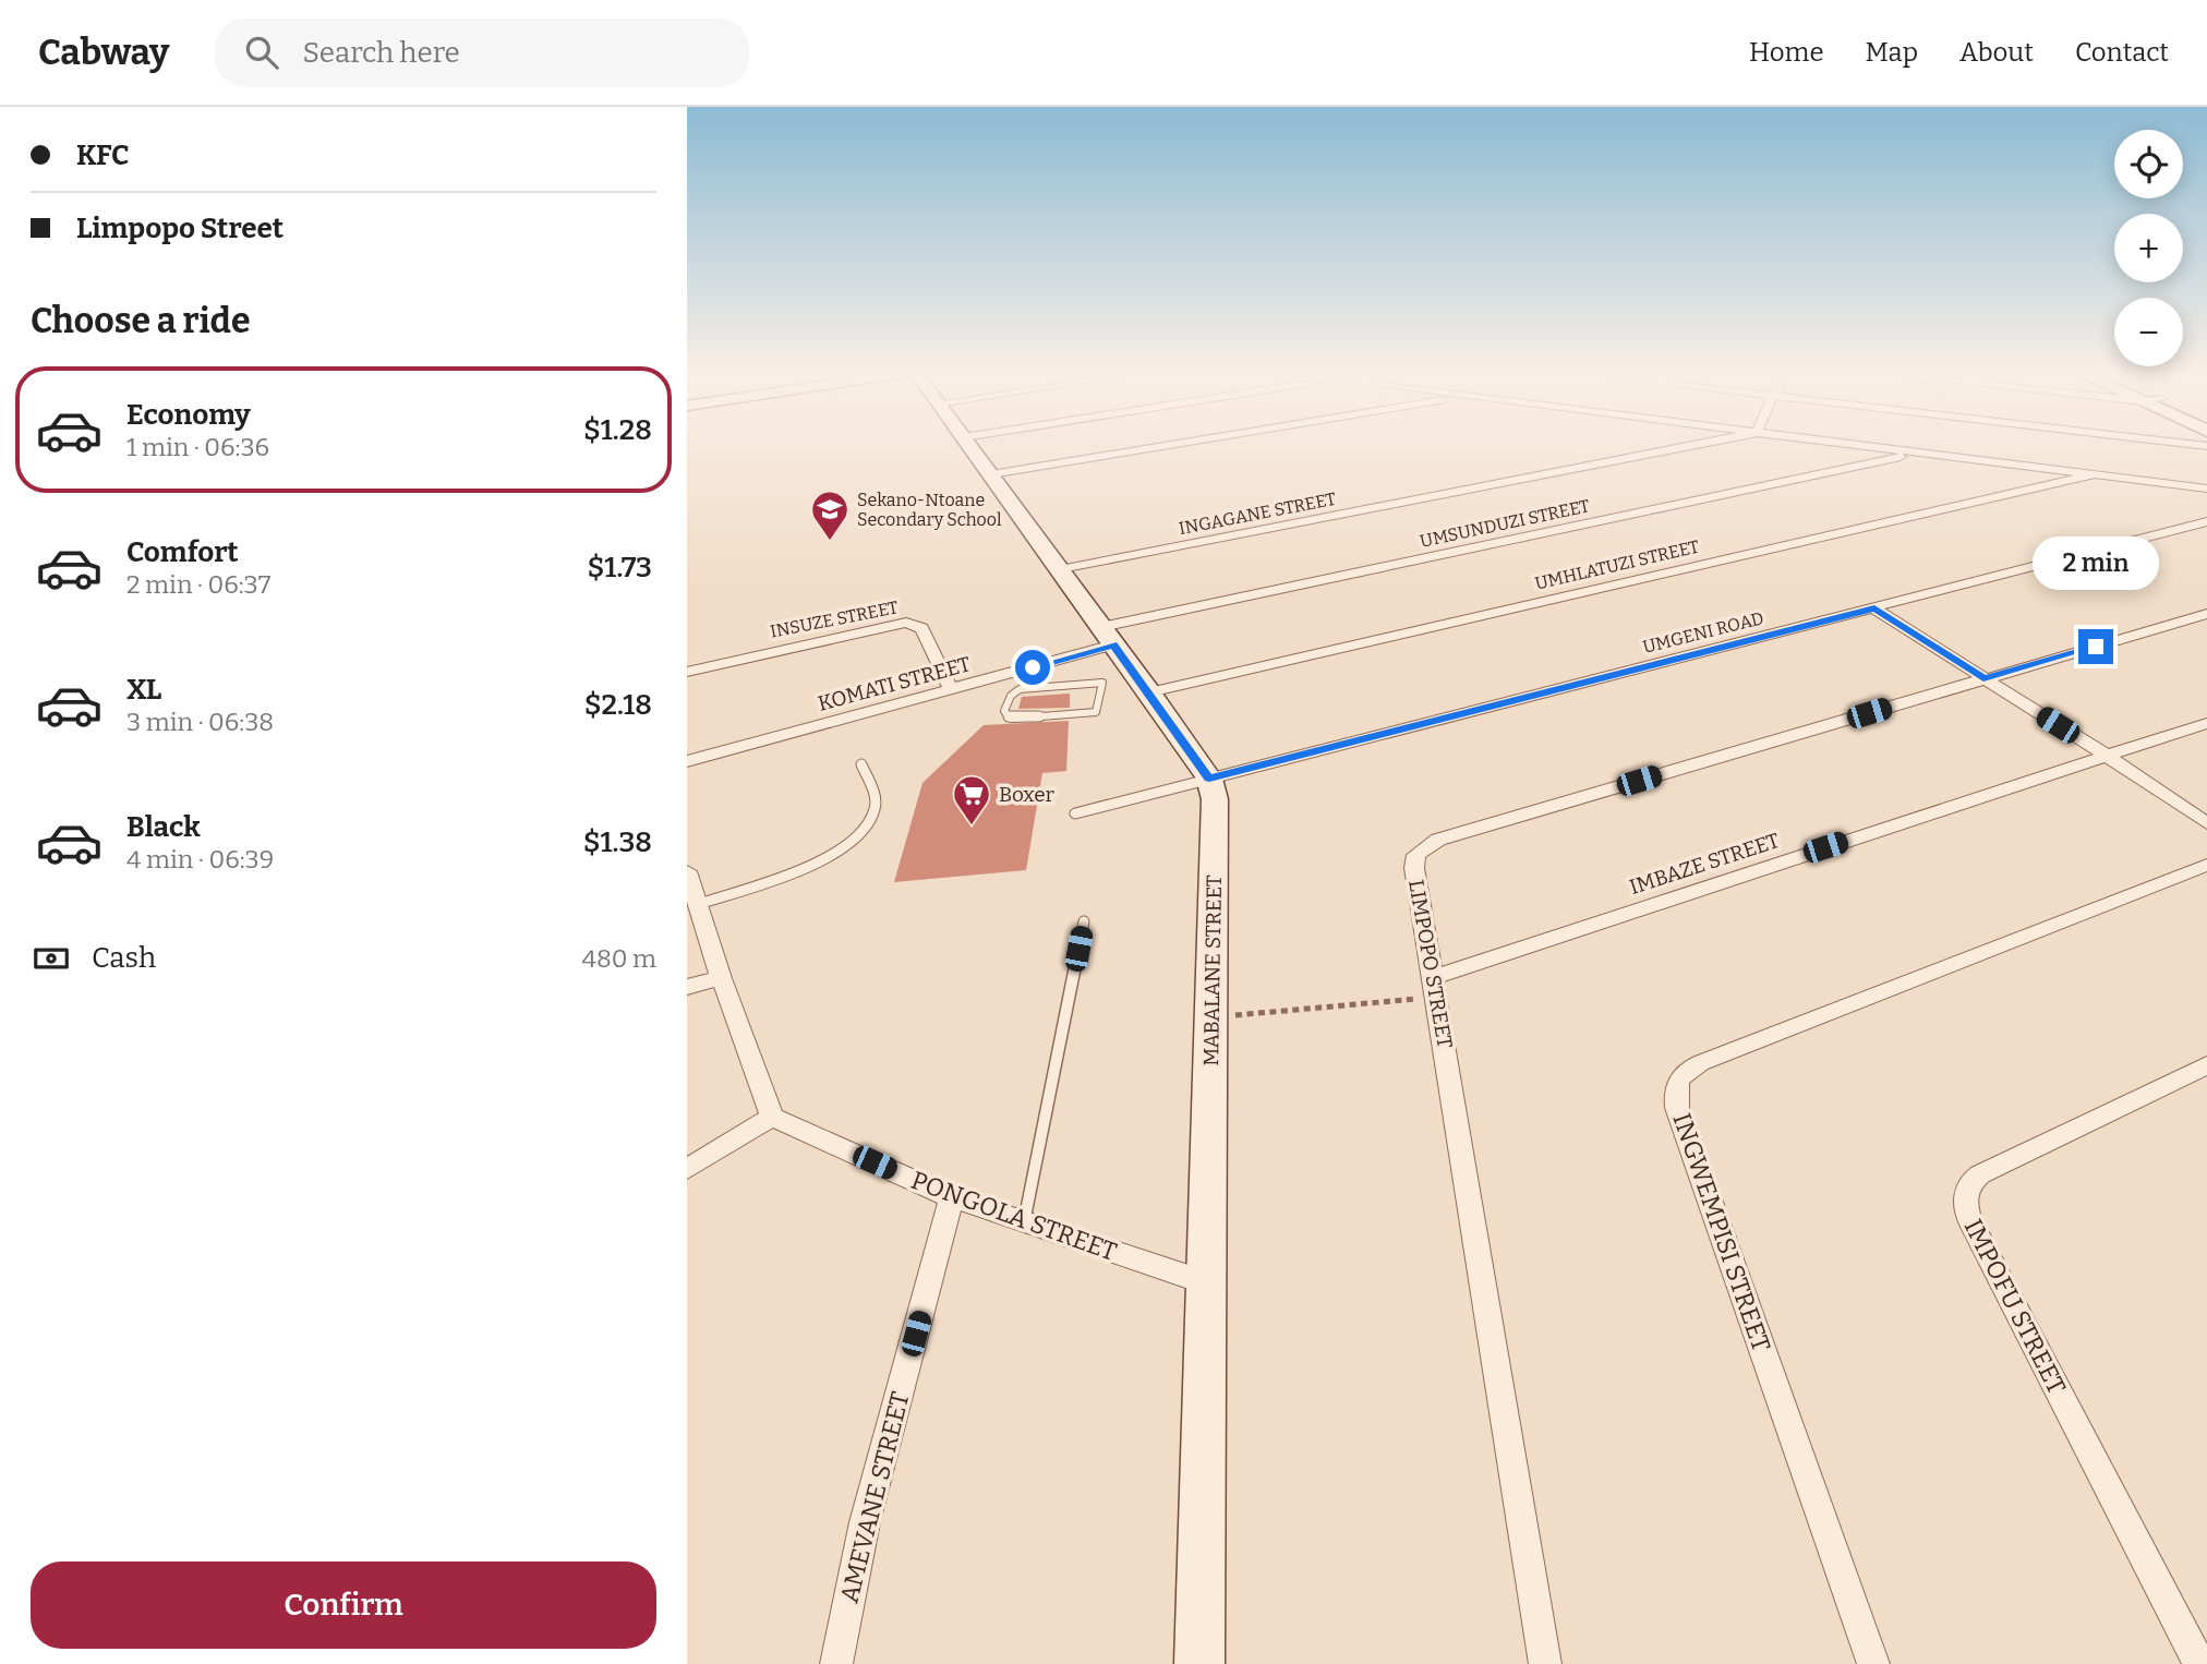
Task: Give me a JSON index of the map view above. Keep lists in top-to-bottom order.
{
  "streets": {
    "street": [
      "INGAGANE STREET",
      "UMSUNDUZI STREET",
      "UMHLATUZI STREET",
      "INSUZE STREET",
      "UMGENI ROAD",
      "KOMATI STREET",
      "IMBAZE STREET",
      "LIMPOPO STREET",
      "MABALANE STREET",
      "PONGOLA STREET",
      "INGWEMPISI STREET",
      "IMPOFU STREET",
      "AMEVANE STREET"
    ]
  },
  "crossings": [
    ["INGAGANE STREET", "MABALANE STREET"],
    ["UMSUNDUZI STREET", "KOMATI STREET"],
    ["UMSUNDUZI STREET", "MABALANE STREET"],
    ["UMHLATUZI STREET", "MABALANE STREET"],
    ["INSUZE STREET", "KOMATI STREET"],
    ["UMGENI ROAD", "MABALANE STREET"],
    ["KOMATI STREET", "MABALANE STREET"],
    ["IMBAZE STREET", "LIMPOPO STREET"],
    ["MABALANE STREET", "PONGOLA STREET"],
    ["PONGOLA STREET", "AMEVANE STREET"]
  ],
  "places": {
    "school or university": ["Sekano-Ntoane Secondary School"],
    "supermarket": ["Boxer"]
  },
  "page": {
    "header": "Cabway",
    "search": "Search here",
    "nav": [
      "Home",
      "Map",
      "About",
      "Contact"
    ],
    "banner": ["KFC", "Limpopo Street"],
    "map_buttons": ["+", "−"],
    "heading": "Choose a ride",
    "list": [
      {
        "name": "Economy",
        "note": "1 min · 06:36",
        "value": "$1.28"
      },
      {
        "name": "Comfort",
        "note": "2 min · 06:37",
        "value": "$1.73"
      },
      {
        "name": "XL",
        "note": "3 min · 06:38",
        "value": "$2.18"
      },
      {
        "name": "Black",
        "note": "4 min · 06:39",
        "value": "$1.38"
      }
    ],
    "bubble": "2 min",
    "pay": ["Cash", "480 m"],
    "buttons": "Confirm"
  }
}
